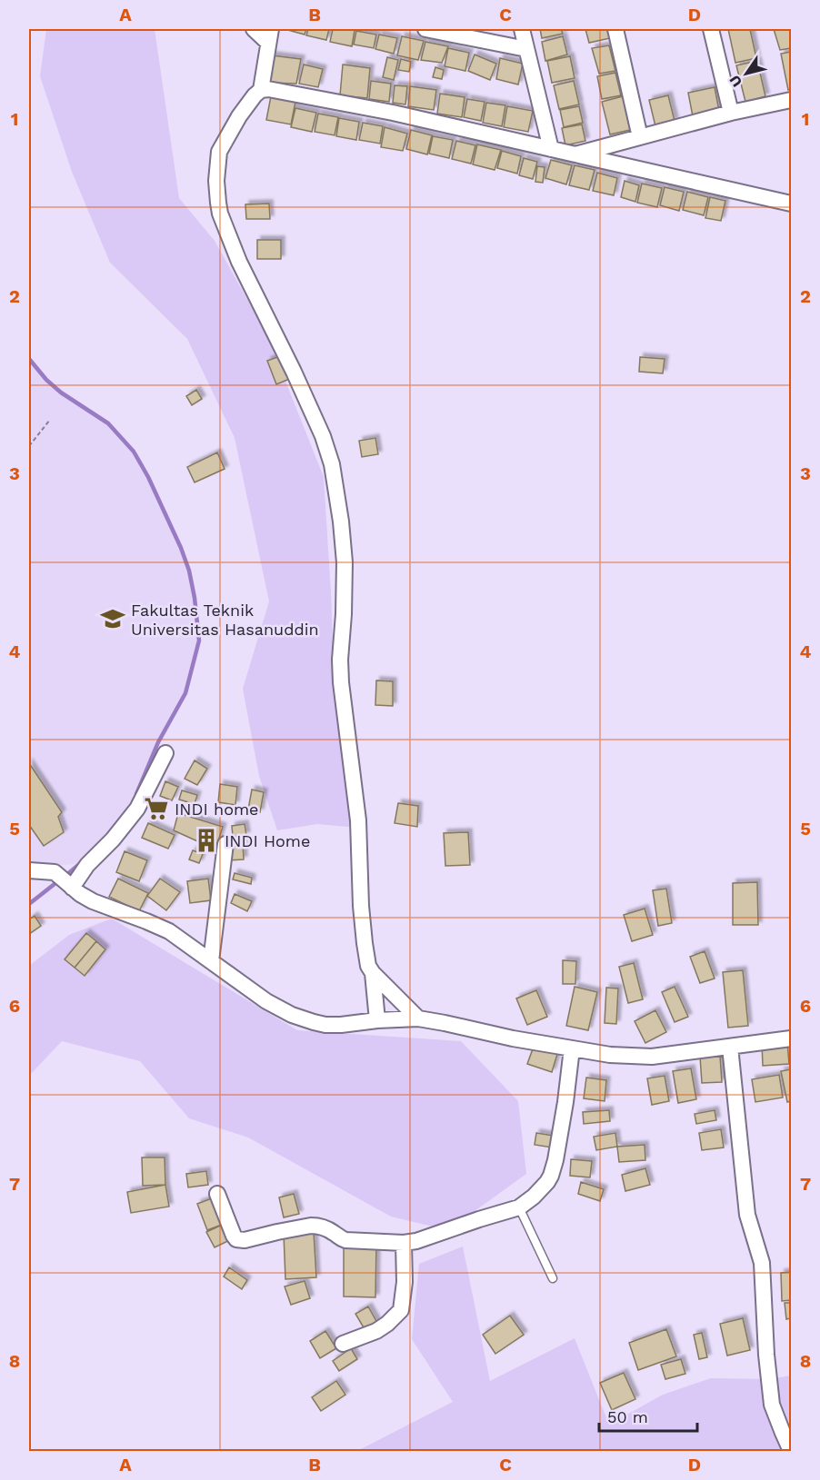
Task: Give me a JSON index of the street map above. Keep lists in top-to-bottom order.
{
  "places": {
    "school or university": ["Fakultas Teknik Universitas Hasanuddin"],
    "supermarket": ["INDI home"],
    "building": ["INDI Home"]
  },
  "scale_bar": "50 m",
  "north": "bottom left",
  "grid": {
    "columns": [
      "A",
      "B",
      "C",
      "D"
    ],
    "rows": [
      "1",
      "2",
      "3",
      "4",
      "5",
      "6",
      "7",
      "8"
    ]
  }
}
